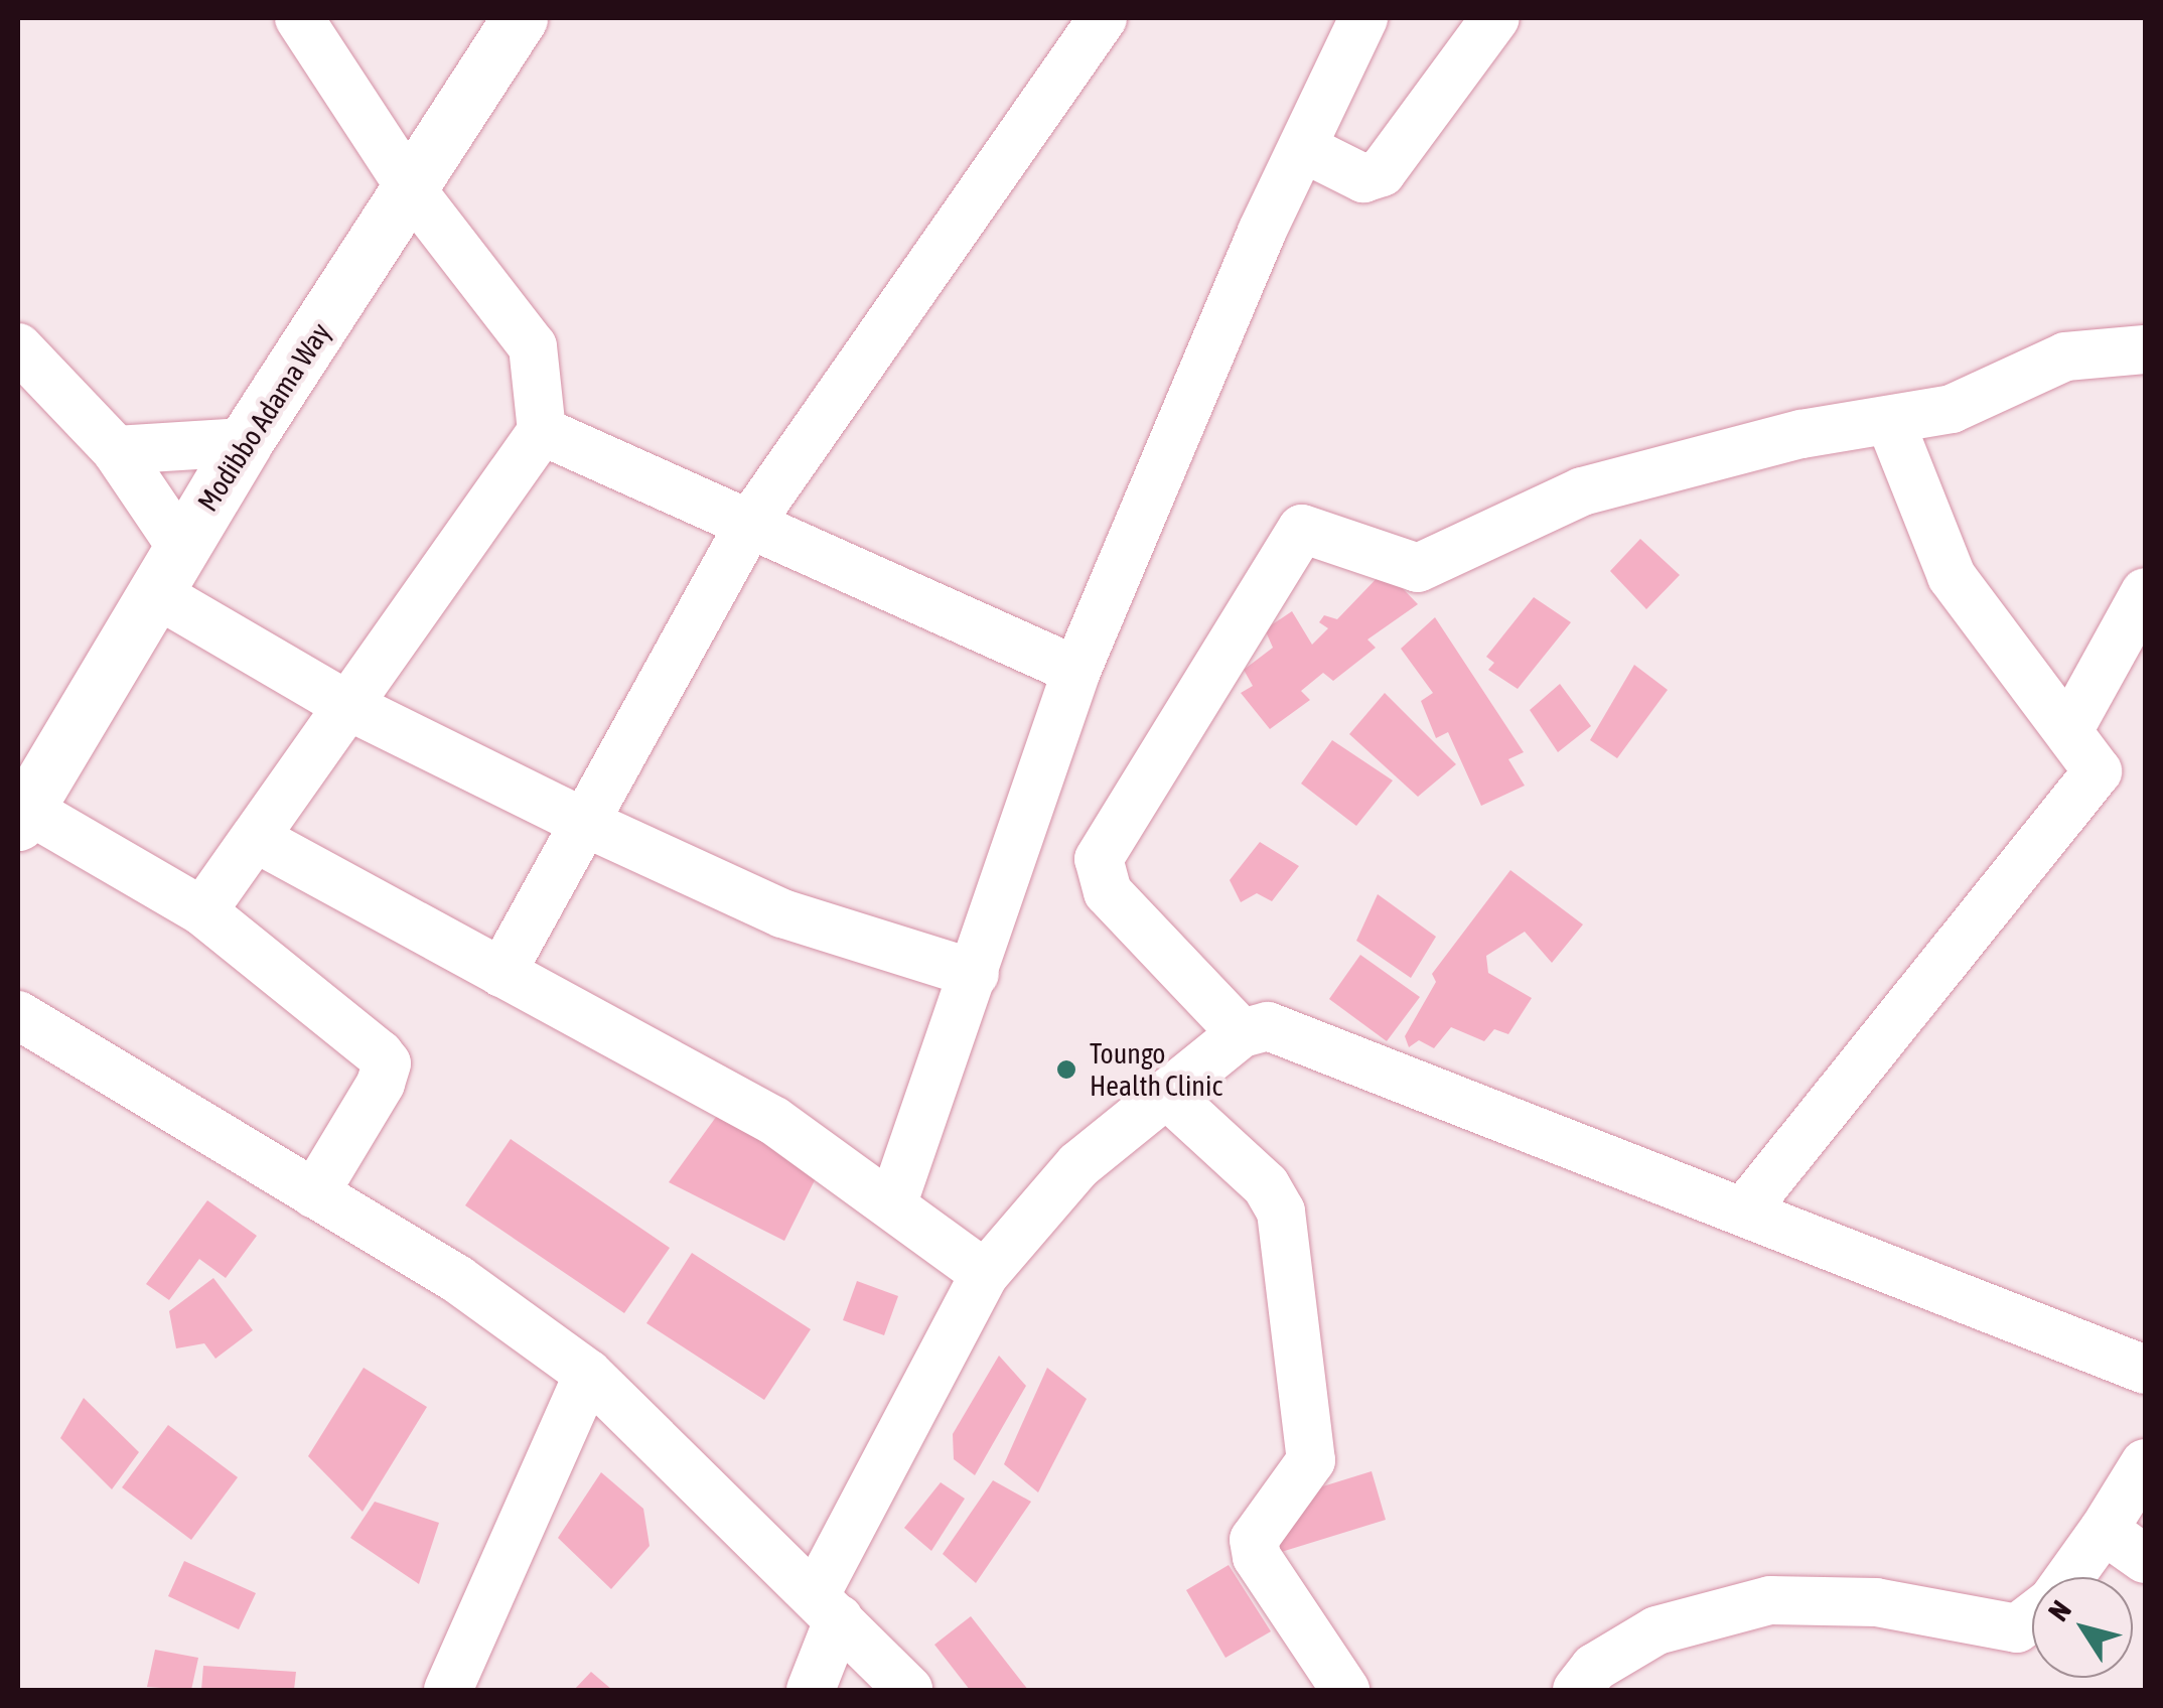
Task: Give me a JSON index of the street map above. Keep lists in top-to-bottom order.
{
  "streets": {
    "main road": ["Modibbo Adama Way"]
  },
  "places": ["Toungo Health Clinic"],
  "north": "top left"
}
